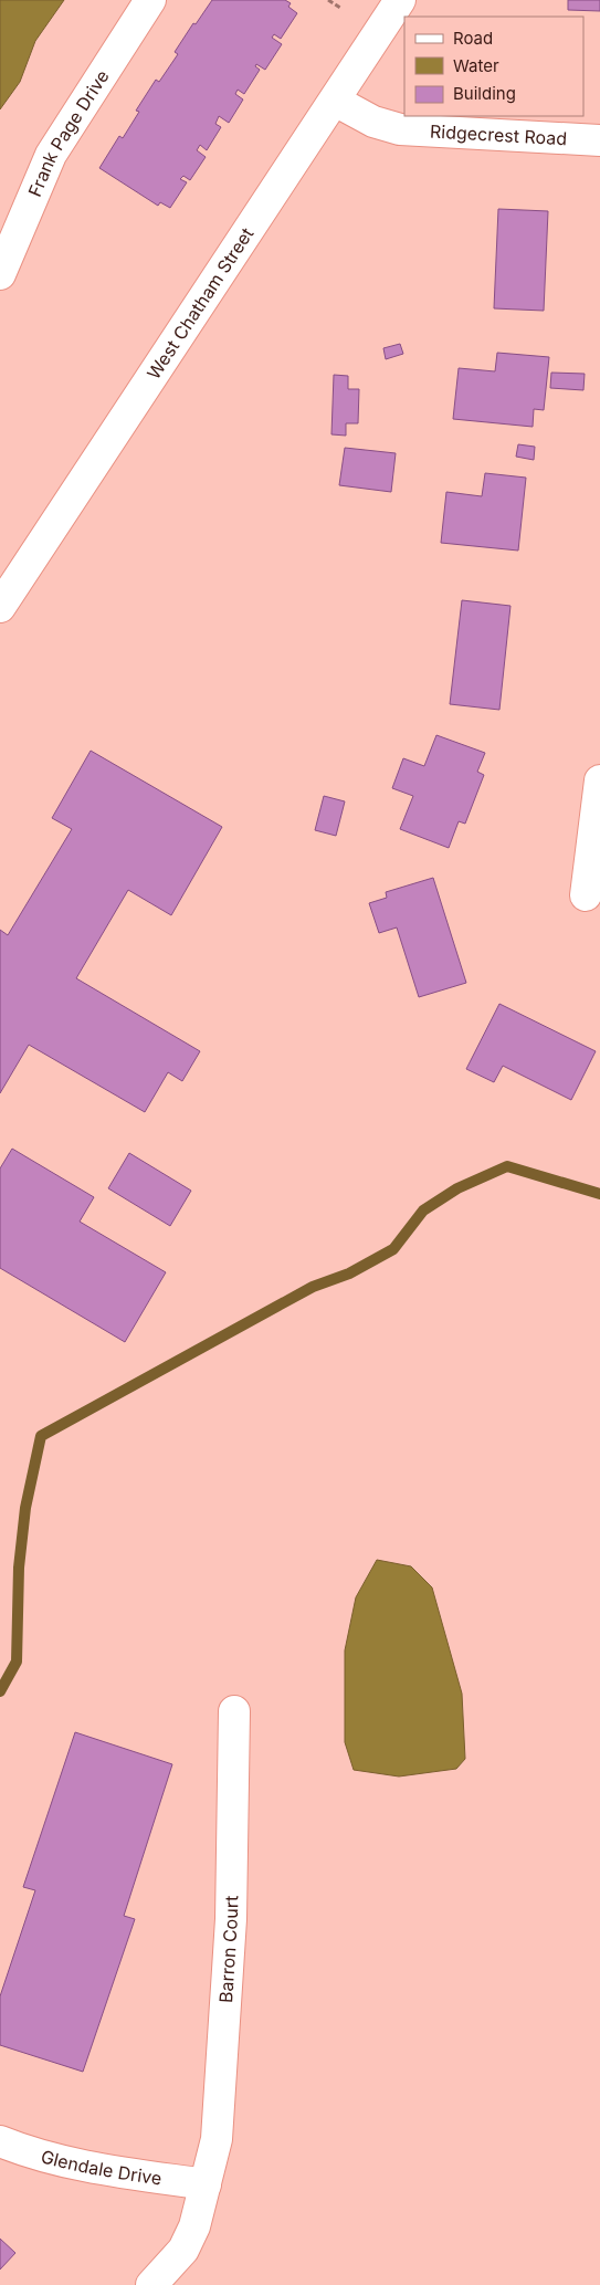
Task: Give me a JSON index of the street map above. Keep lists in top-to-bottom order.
{
  "streets": {
    "street": [
      "Frank Page Drive",
      "Ridgecrest Road",
      "West Chatham Street",
      "Barron Court",
      "Glendale Drive"
    ]
  },
  "crossings": [
    ["Ridgecrest Road", "West Chatham Street"],
    ["Barron Court", "Glendale Drive"]
  ],
  "legend": ["Road", "Water", "Building"]
}
